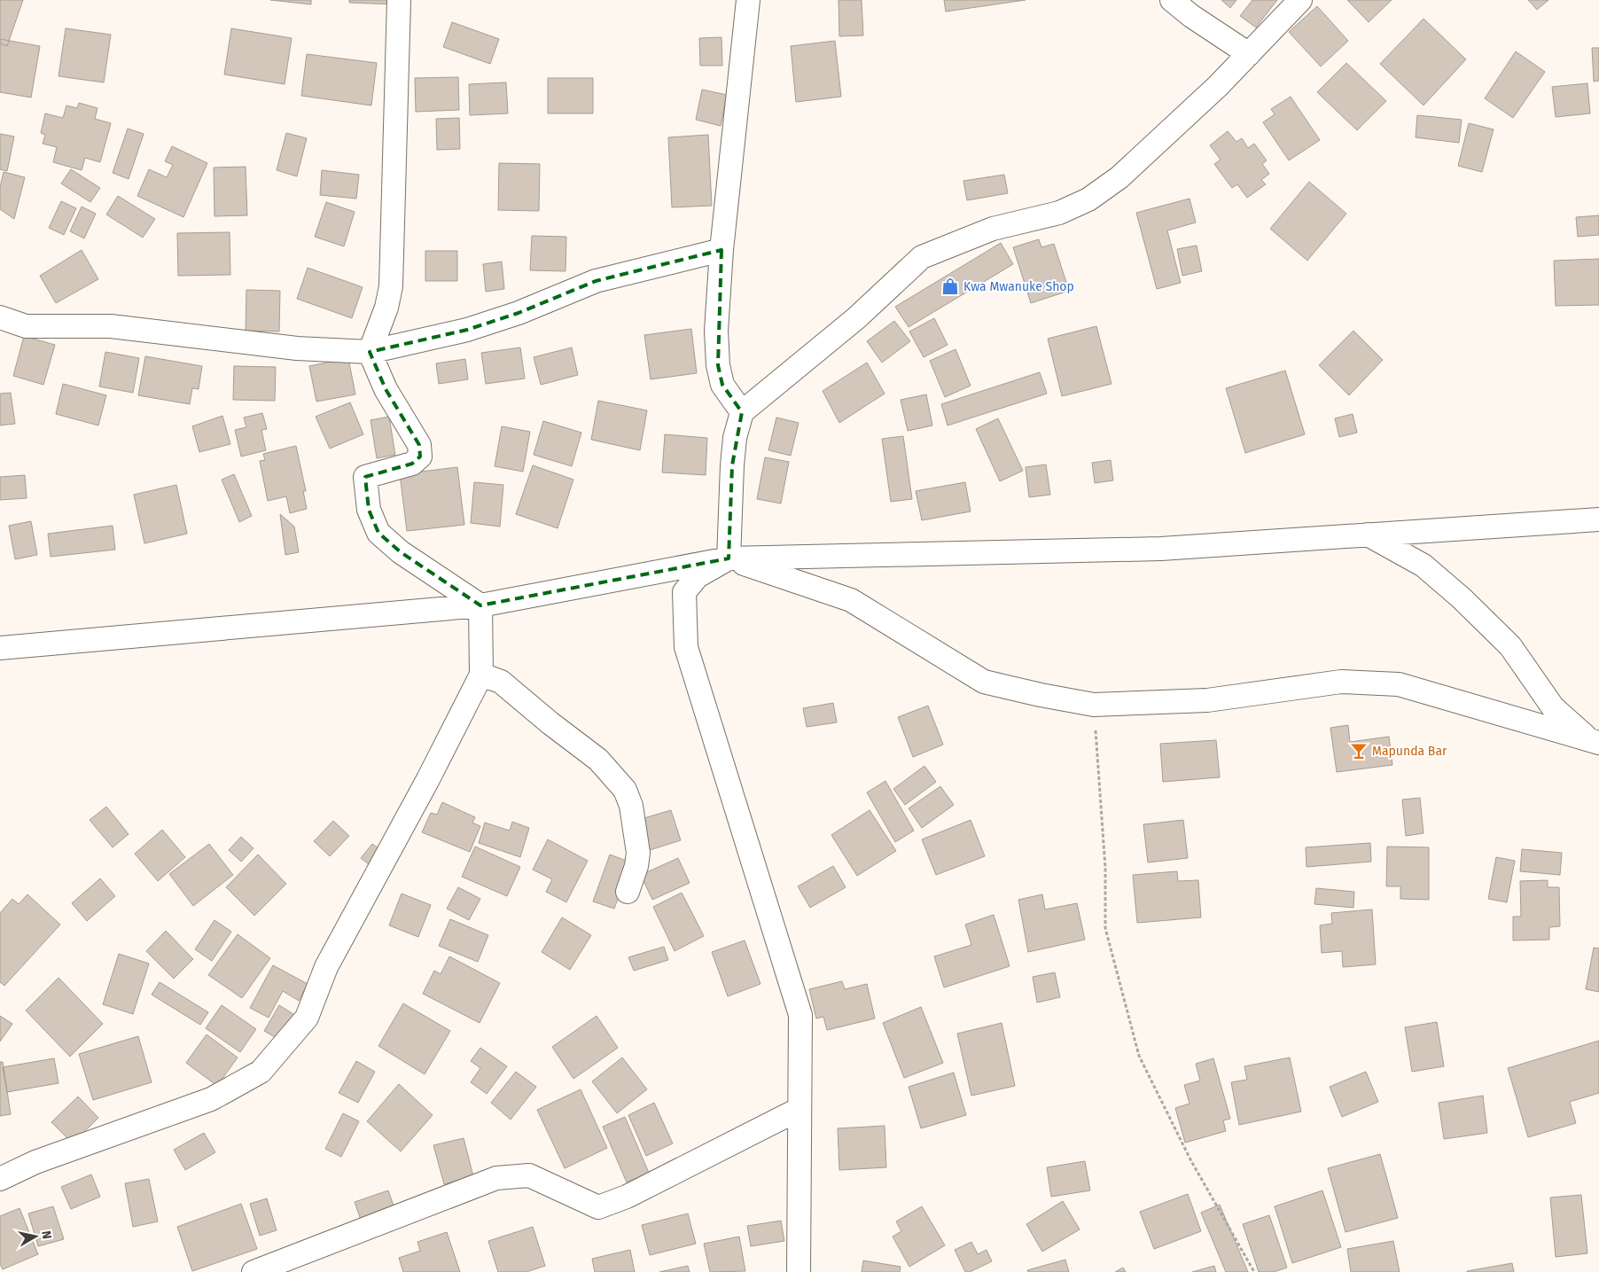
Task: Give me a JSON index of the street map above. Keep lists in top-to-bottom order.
{
  "places": {
    "shop": ["Kwa Mwanuke Shop"],
    "bar": ["Mapunda Bar"]
  },
  "north": "right"
}
